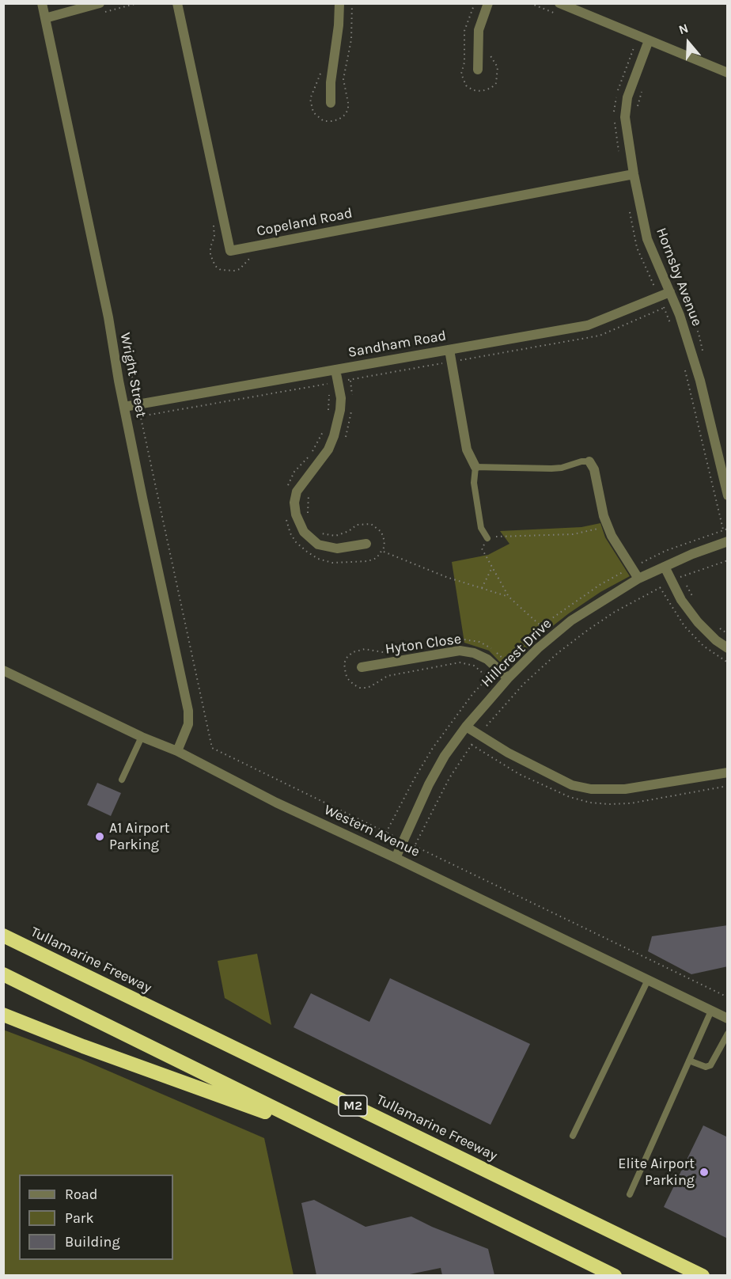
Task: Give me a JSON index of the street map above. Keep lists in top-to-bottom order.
{
  "streets": {
    "highway": ["Tullamarine Freeway", "M2"],
    "street": [
      "Copeland Road",
      "Hornsby Avenue",
      "Sandham Road",
      "Wright Street",
      "Hyton Close",
      "Hillcrest Drive",
      "Western Avenue"
    ]
  },
  "crossings": [
    ["Copeland Road", "Hornsby Avenue"],
    ["Hornsby Avenue", "Sandham Road"],
    ["Sandham Road", "Wright Street"],
    ["Wright Street", "Western Avenue"],
    ["Hyton Close", "Hillcrest Drive"],
    ["Hillcrest Drive", "Western Avenue"]
  ],
  "places": ["A1 Airport Parking", "Elite Airport Parking"],
  "legend": ["Road", "Park", "Building"],
  "north": "top"
}
